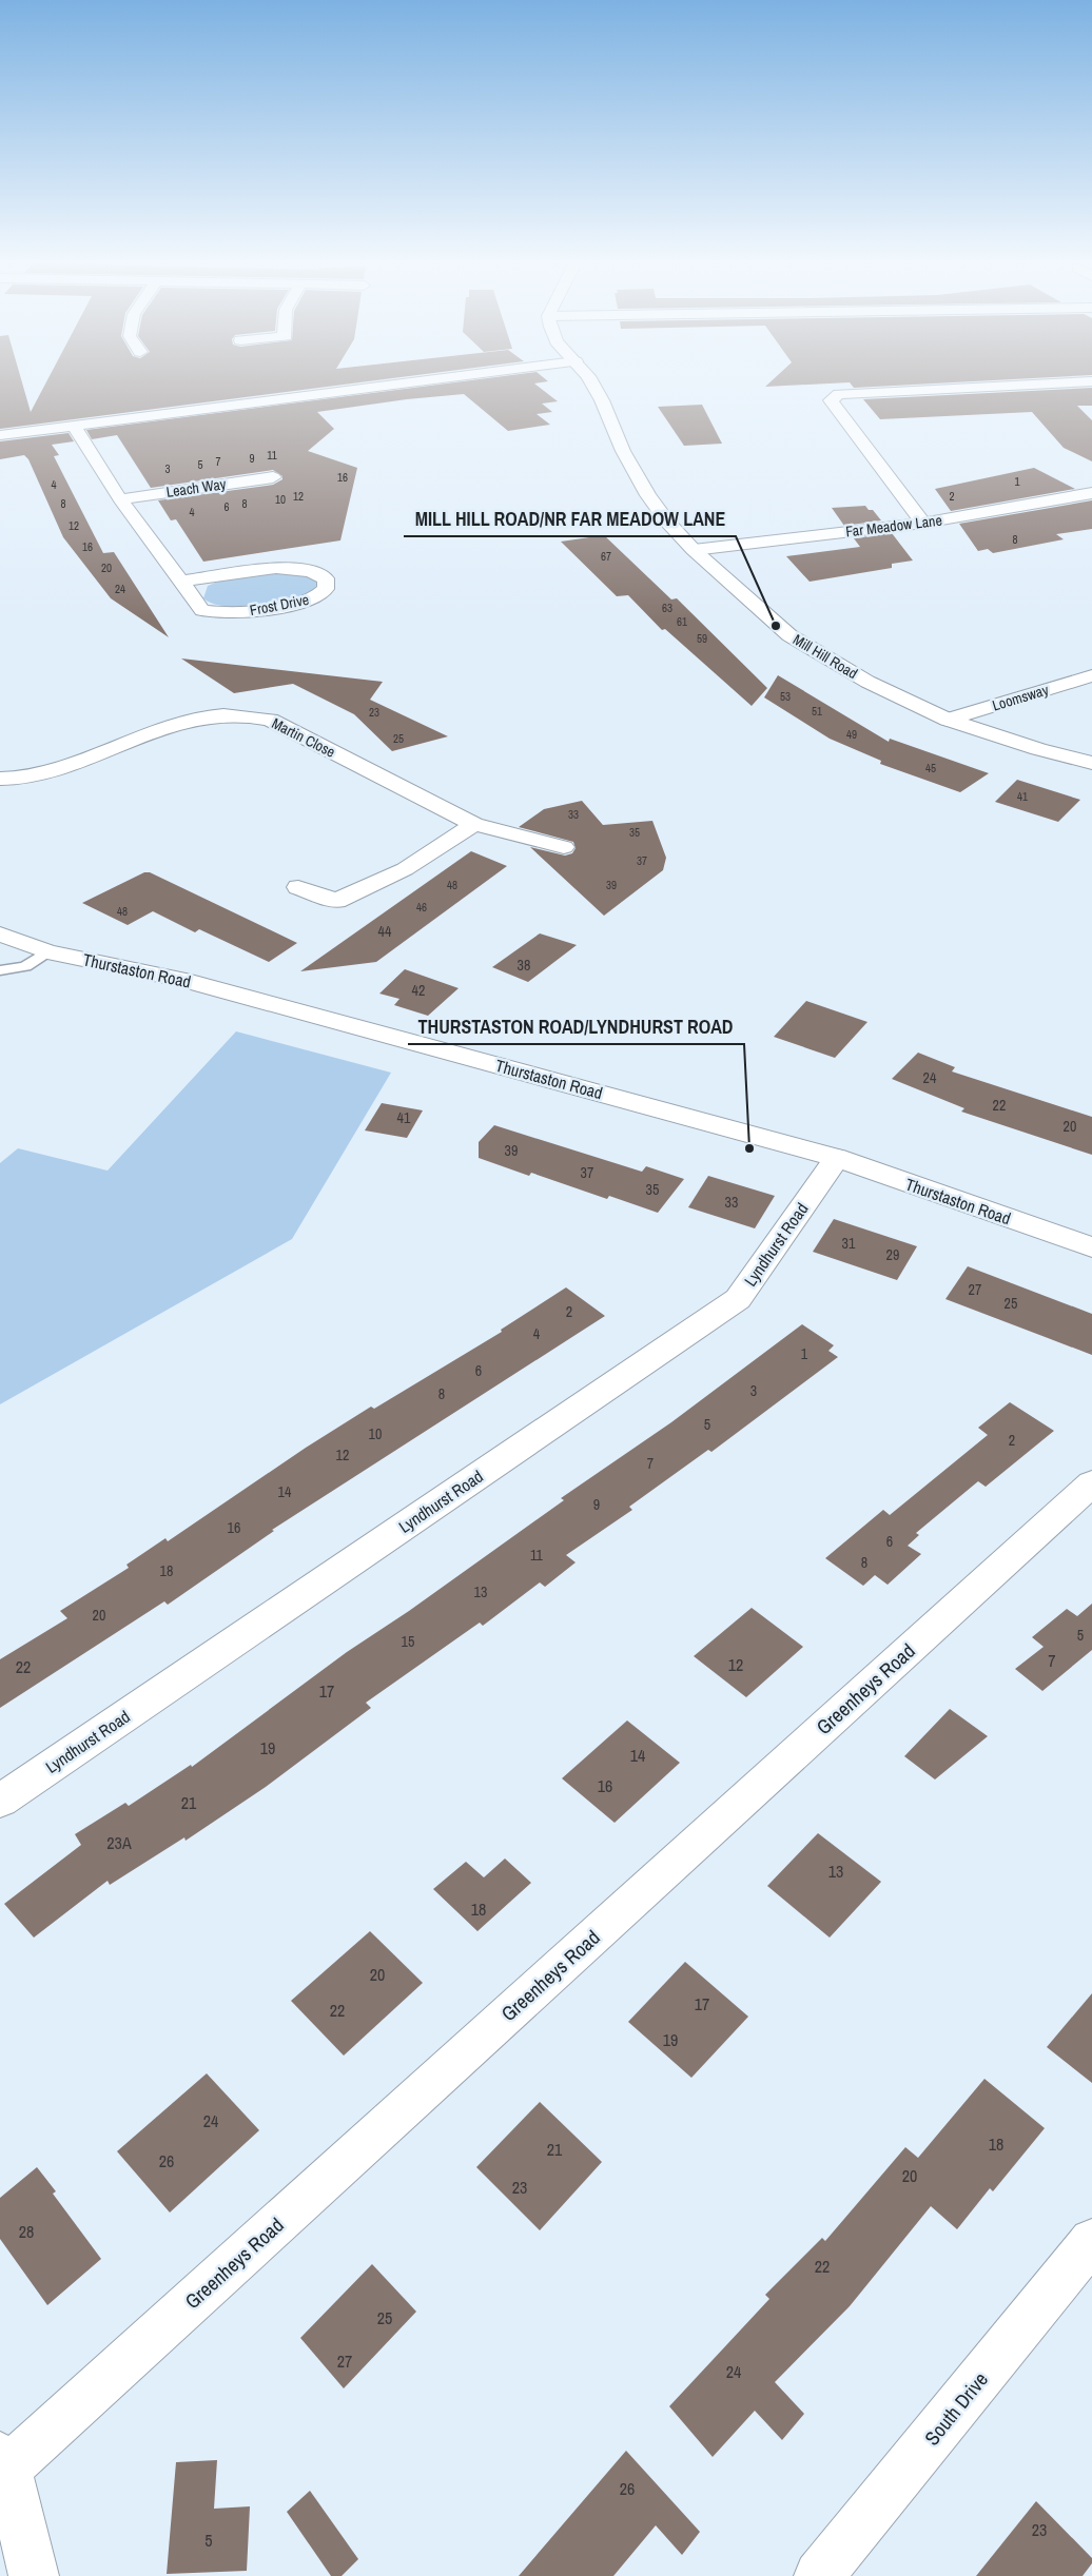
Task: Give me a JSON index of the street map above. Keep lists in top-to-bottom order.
{
  "streets": {
    "street": [
      "Leach Way",
      "Far Meadow Lane",
      "Frost Drive",
      "Mill Hill Road",
      "Loomsway",
      "Martin Close",
      "Thurstaston Road",
      "Lyndhurst Road",
      "Greenheys Road",
      "South Drive"
    ]
  },
  "crossings": [
    ["Leach Way", "Frost Drive"],
    ["Far Meadow Lane", "Mill Hill Road"],
    ["Mill Hill Road", "Loomsway"],
    ["Thurstaston Road", "Lyndhurst Road"]
  ],
  "places": ["MILL HILL ROAD/NR FAR MEADOW LANE", "THURSTASTON ROAD/LYNDHURST ROAD"],
  "house_numbers": [
    "11",
    "9",
    "7",
    "5",
    "3",
    "16",
    "1",
    "4",
    "12",
    "2",
    "10",
    "8",
    "8",
    "6",
    "4",
    "12",
    "8",
    "16",
    "67",
    "20",
    "24",
    "63",
    "61",
    "59",
    "53",
    "51",
    "23",
    "49",
    "25",
    "45",
    "41",
    "33",
    "35",
    "37",
    "48",
    "39",
    "46",
    "48",
    "44",
    "38",
    "42",
    "24",
    "22",
    "41",
    "20",
    "39",
    "37",
    "35",
    "33",
    "31",
    "29",
    "27",
    "25",
    "2",
    "4",
    "1",
    "6",
    "3",
    "8",
    "5",
    "10",
    "2",
    "12",
    "7",
    "14",
    "9",
    "16",
    "6",
    "11",
    "8",
    "18",
    "13",
    "20",
    "5",
    "15",
    "7",
    "12",
    "22",
    "17",
    "19",
    "14",
    "16",
    "21",
    "23A",
    "13",
    "18",
    "20",
    "17",
    "22",
    "19",
    "24",
    "18",
    "21",
    "26",
    "20",
    "23",
    "28",
    "22",
    "25",
    "27",
    "24",
    "26",
    "23",
    "5"
  ]
}
